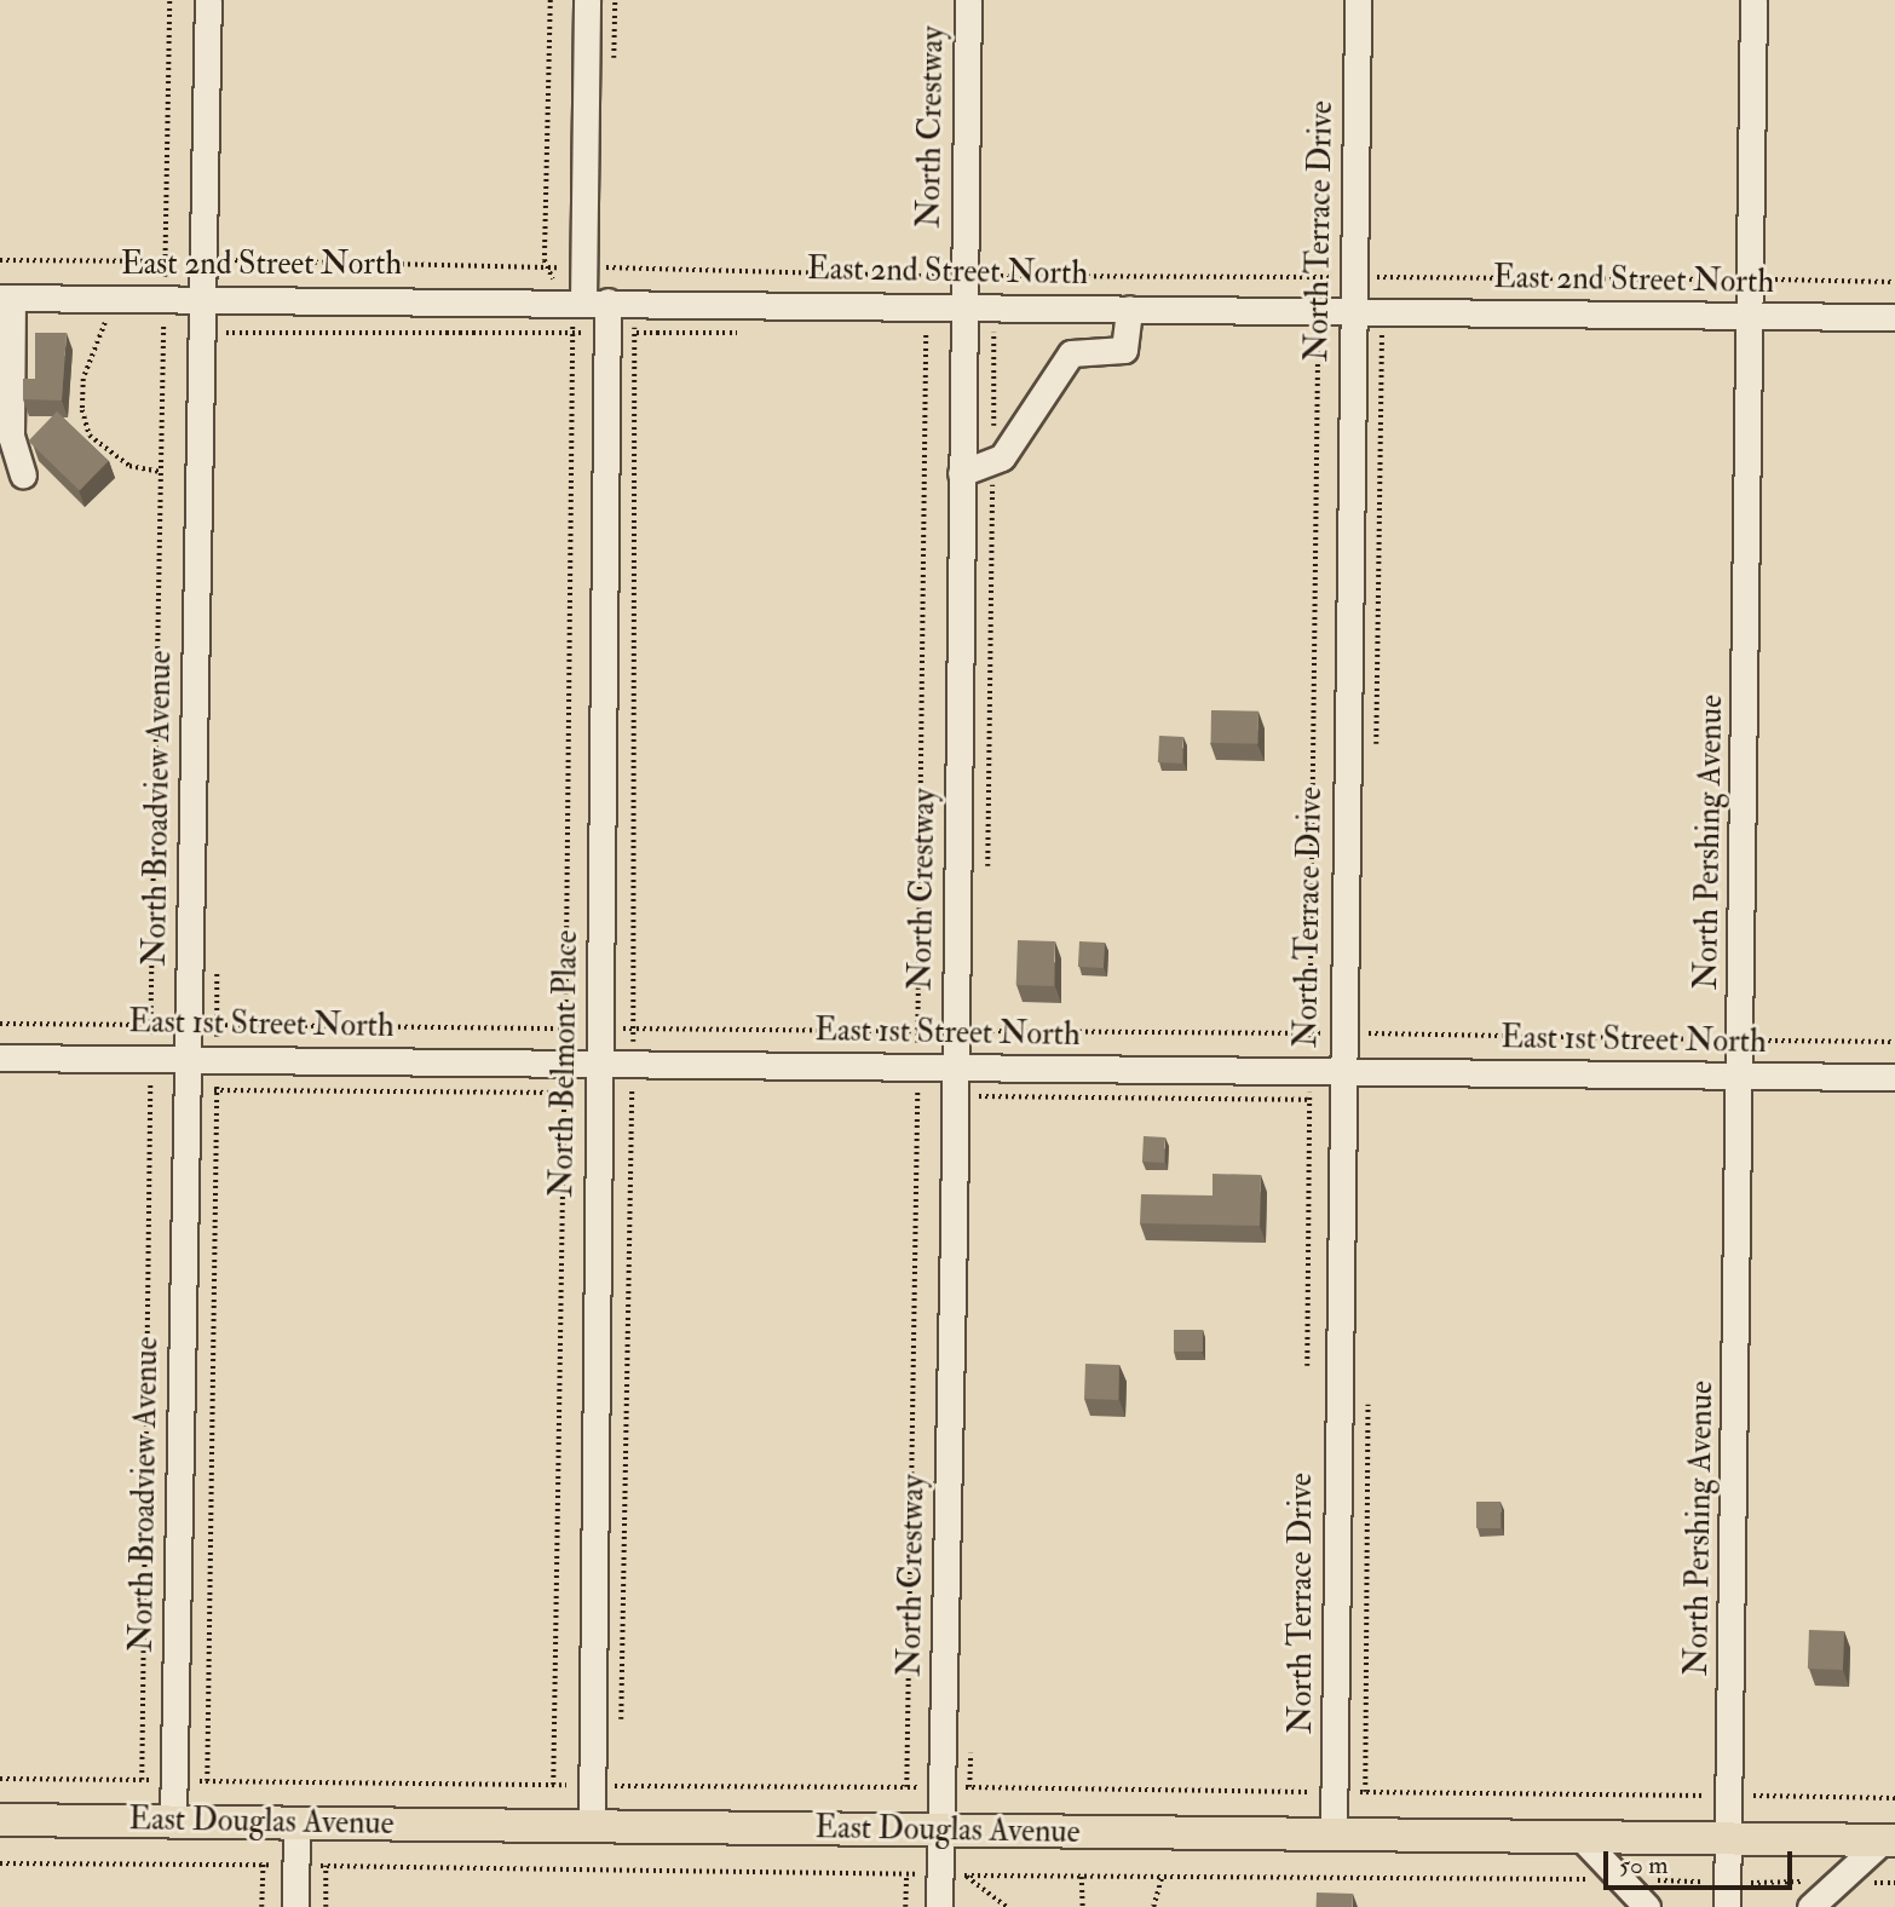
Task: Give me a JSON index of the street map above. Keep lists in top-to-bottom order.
{
  "streets": {
    "main road": ["East Douglas Avenue"],
    "street": [
      "North Crestway",
      "North Terrace Drive",
      "East 2nd Street North",
      "North Broadview Avenue",
      "North Pershing Avenue",
      "East 1st Street North",
      "North Belmont Place"
    ]
  },
  "crossings": [
    ["North Crestway", "East 2nd Street North"],
    ["North Crestway", "East 1st Street North"],
    ["North Crestway", "East Douglas Avenue"],
    ["North Terrace Drive", "East 2nd Street North"],
    ["North Terrace Drive", "East 1st Street North"],
    ["North Terrace Drive", "East Douglas Avenue"],
    ["East 2nd Street North", "North Broadview Avenue"],
    ["East 2nd Street North", "North Pershing Avenue"],
    ["East 2nd Street North", "North Belmont Place"],
    ["North Broadview Avenue", "East 1st Street North"],
    ["North Broadview Avenue", "East Douglas Avenue"],
    ["North Pershing Avenue", "East 1st Street North"],
    ["North Pershing Avenue", "East Douglas Avenue"],
    ["East 1st Street North", "North Belmont Place"],
    ["North Belmont Place", "East Douglas Avenue"]
  ],
  "scale_bar": "50 m"
}
